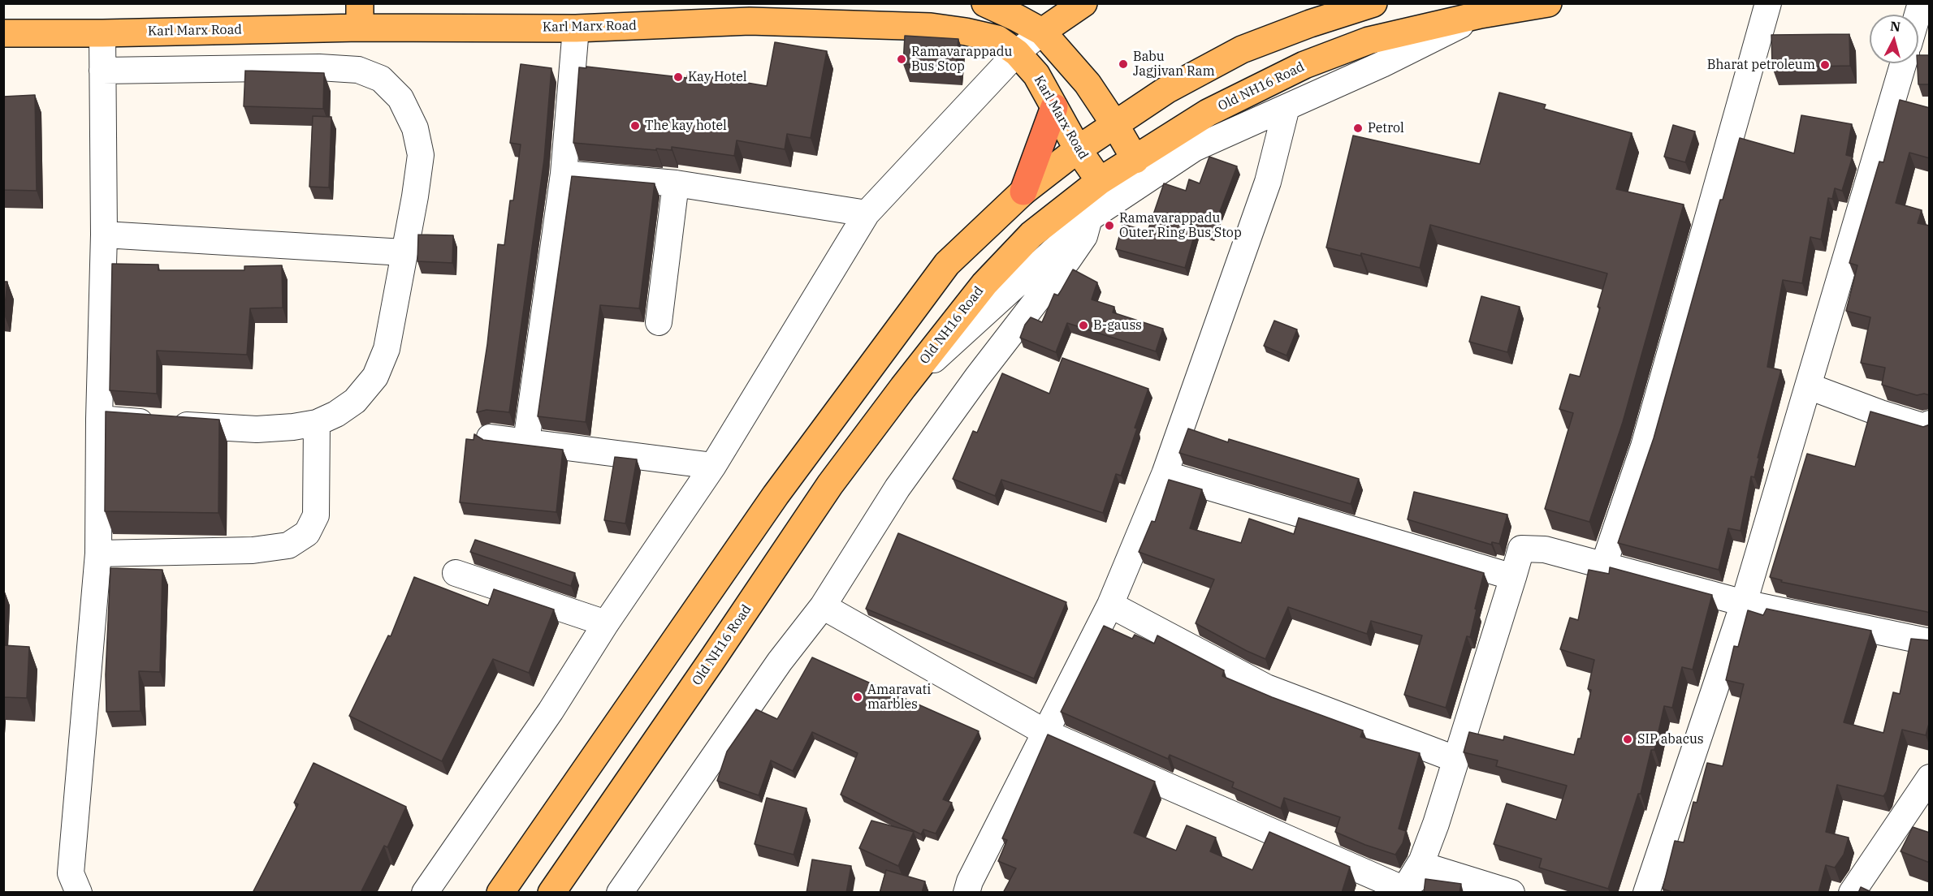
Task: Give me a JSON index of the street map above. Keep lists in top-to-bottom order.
{
  "streets": {
    "main road": ["Karl Marx Road", "Old NH16 Road"]
  },
  "crossings": [
    ["Karl Marx Road", "Old NH16 Road"]
  ],
  "places": [
    "Ramavarappadu Bus Stop",
    "Babu Jagjivan Ram",
    "Bharat petroleum",
    "Kay Hotel",
    "The kay hotel",
    "Petrol",
    "Ramavarappadu Outer Ring Bus Stop",
    "B-gauss",
    "Amaravati marbles",
    "SIP abacus"
  ],
  "north": "top"
}
